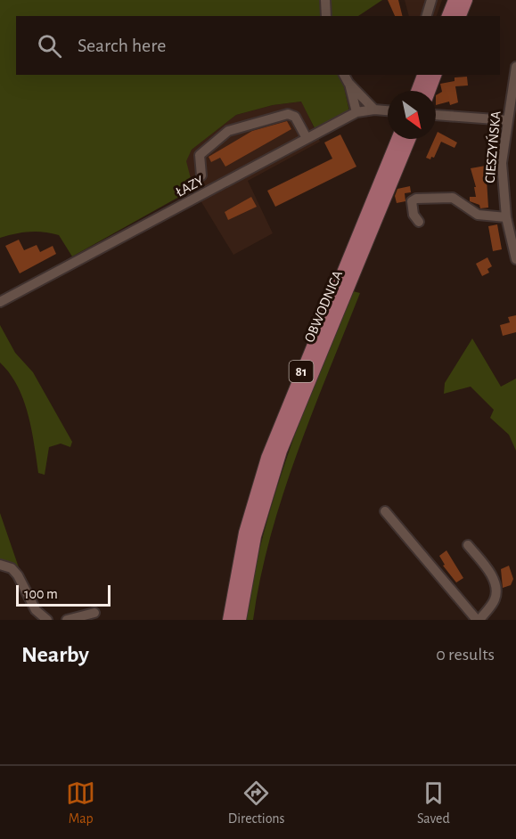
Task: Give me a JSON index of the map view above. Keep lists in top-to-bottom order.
{
  "streets": {
    "main road": ["OBWODNICA", "81"],
    "street": ["CIESZYŃSKA", "ŁAZY"]
  },
  "scale_bar": "100 m",
  "north": "bottom right",
  "page": {
    "search": "Search here",
    "scale": "100 m",
    "heading": ["Nearby", "0 results"],
    "nav": ["Map", "Directions", "Saved"]
  }
}
